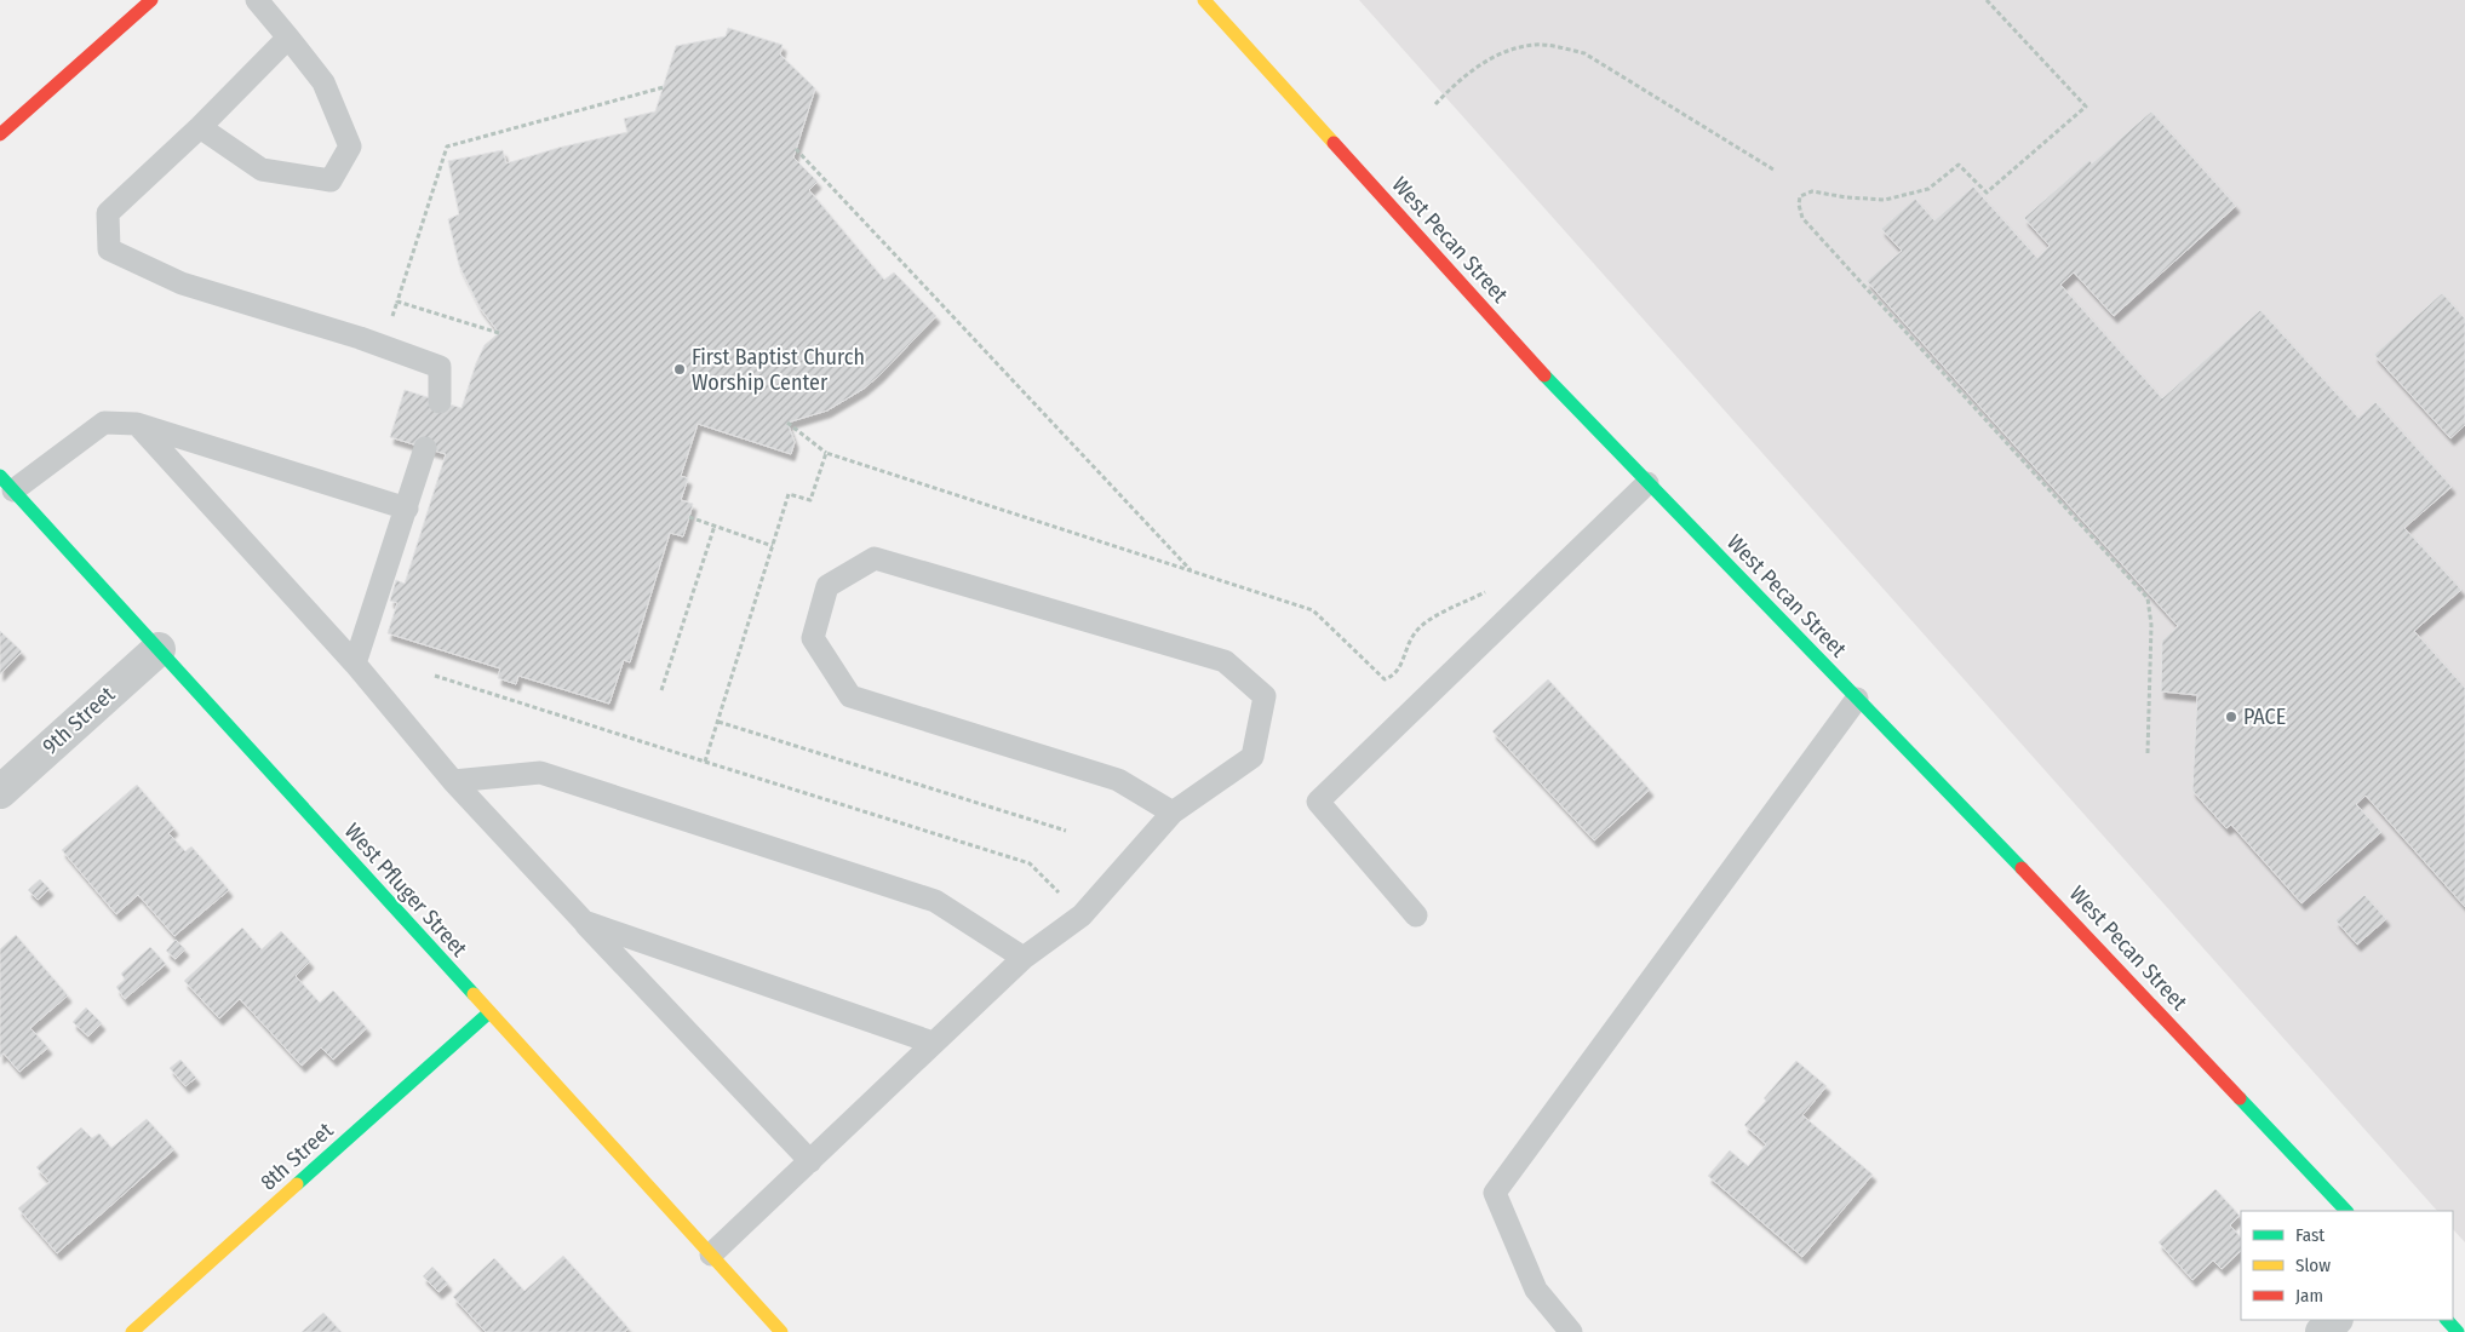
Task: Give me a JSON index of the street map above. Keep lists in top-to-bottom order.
{
  "streets": {
    "street": [
      "West Pecan Street",
      "9th Street",
      "West Pfluger Street",
      "8th Street"
    ]
  },
  "crossings": [
    ["9th Street", "West Pfluger Street"],
    ["West Pfluger Street", "8th Street"]
  ],
  "places": ["First Baptist Church Worship Center", "PACE"],
  "legend": ["Fast", "Slow", "Jam"]
}
